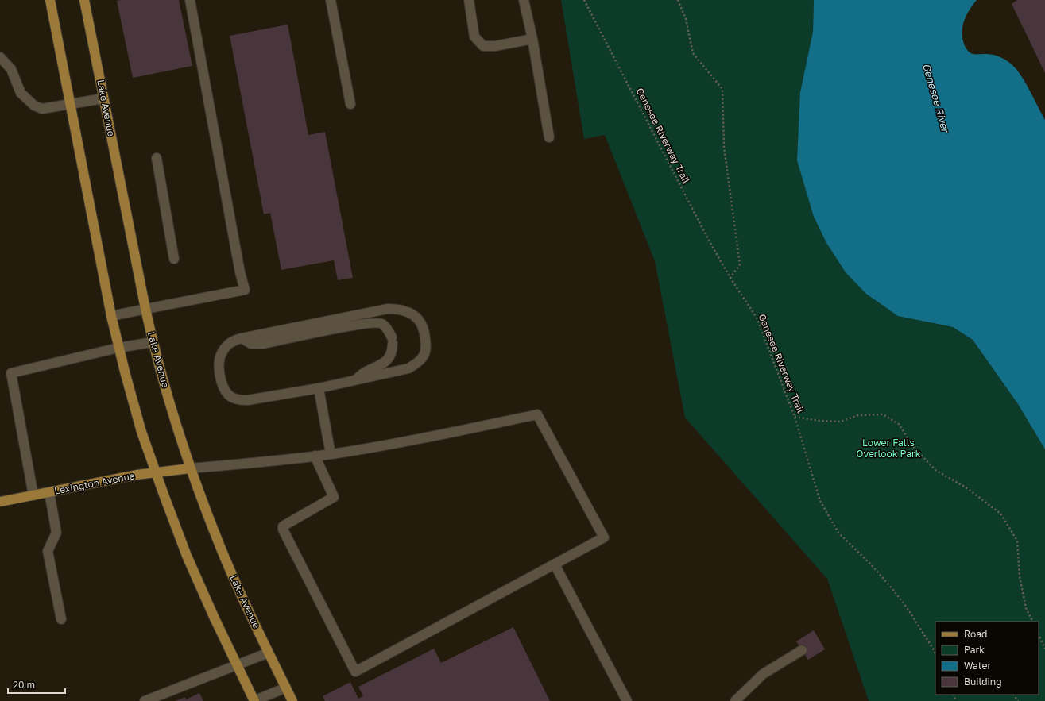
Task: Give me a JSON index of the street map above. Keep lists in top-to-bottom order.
{
  "streets": {
    "main road": ["Lake Avenue", "Lexington Avenue"],
    "path": ["Genesee Riverway Trail"]
  },
  "crossings": [
    ["Lake Avenue", "Lexington Avenue"]
  ],
  "water": ["Genesee River"],
  "parks": ["Lower Falls Overlook Park"],
  "legend": [
    "Road",
    "Park",
    "Water",
    "Building"
  ],
  "scale_bar": "20 m"
}
